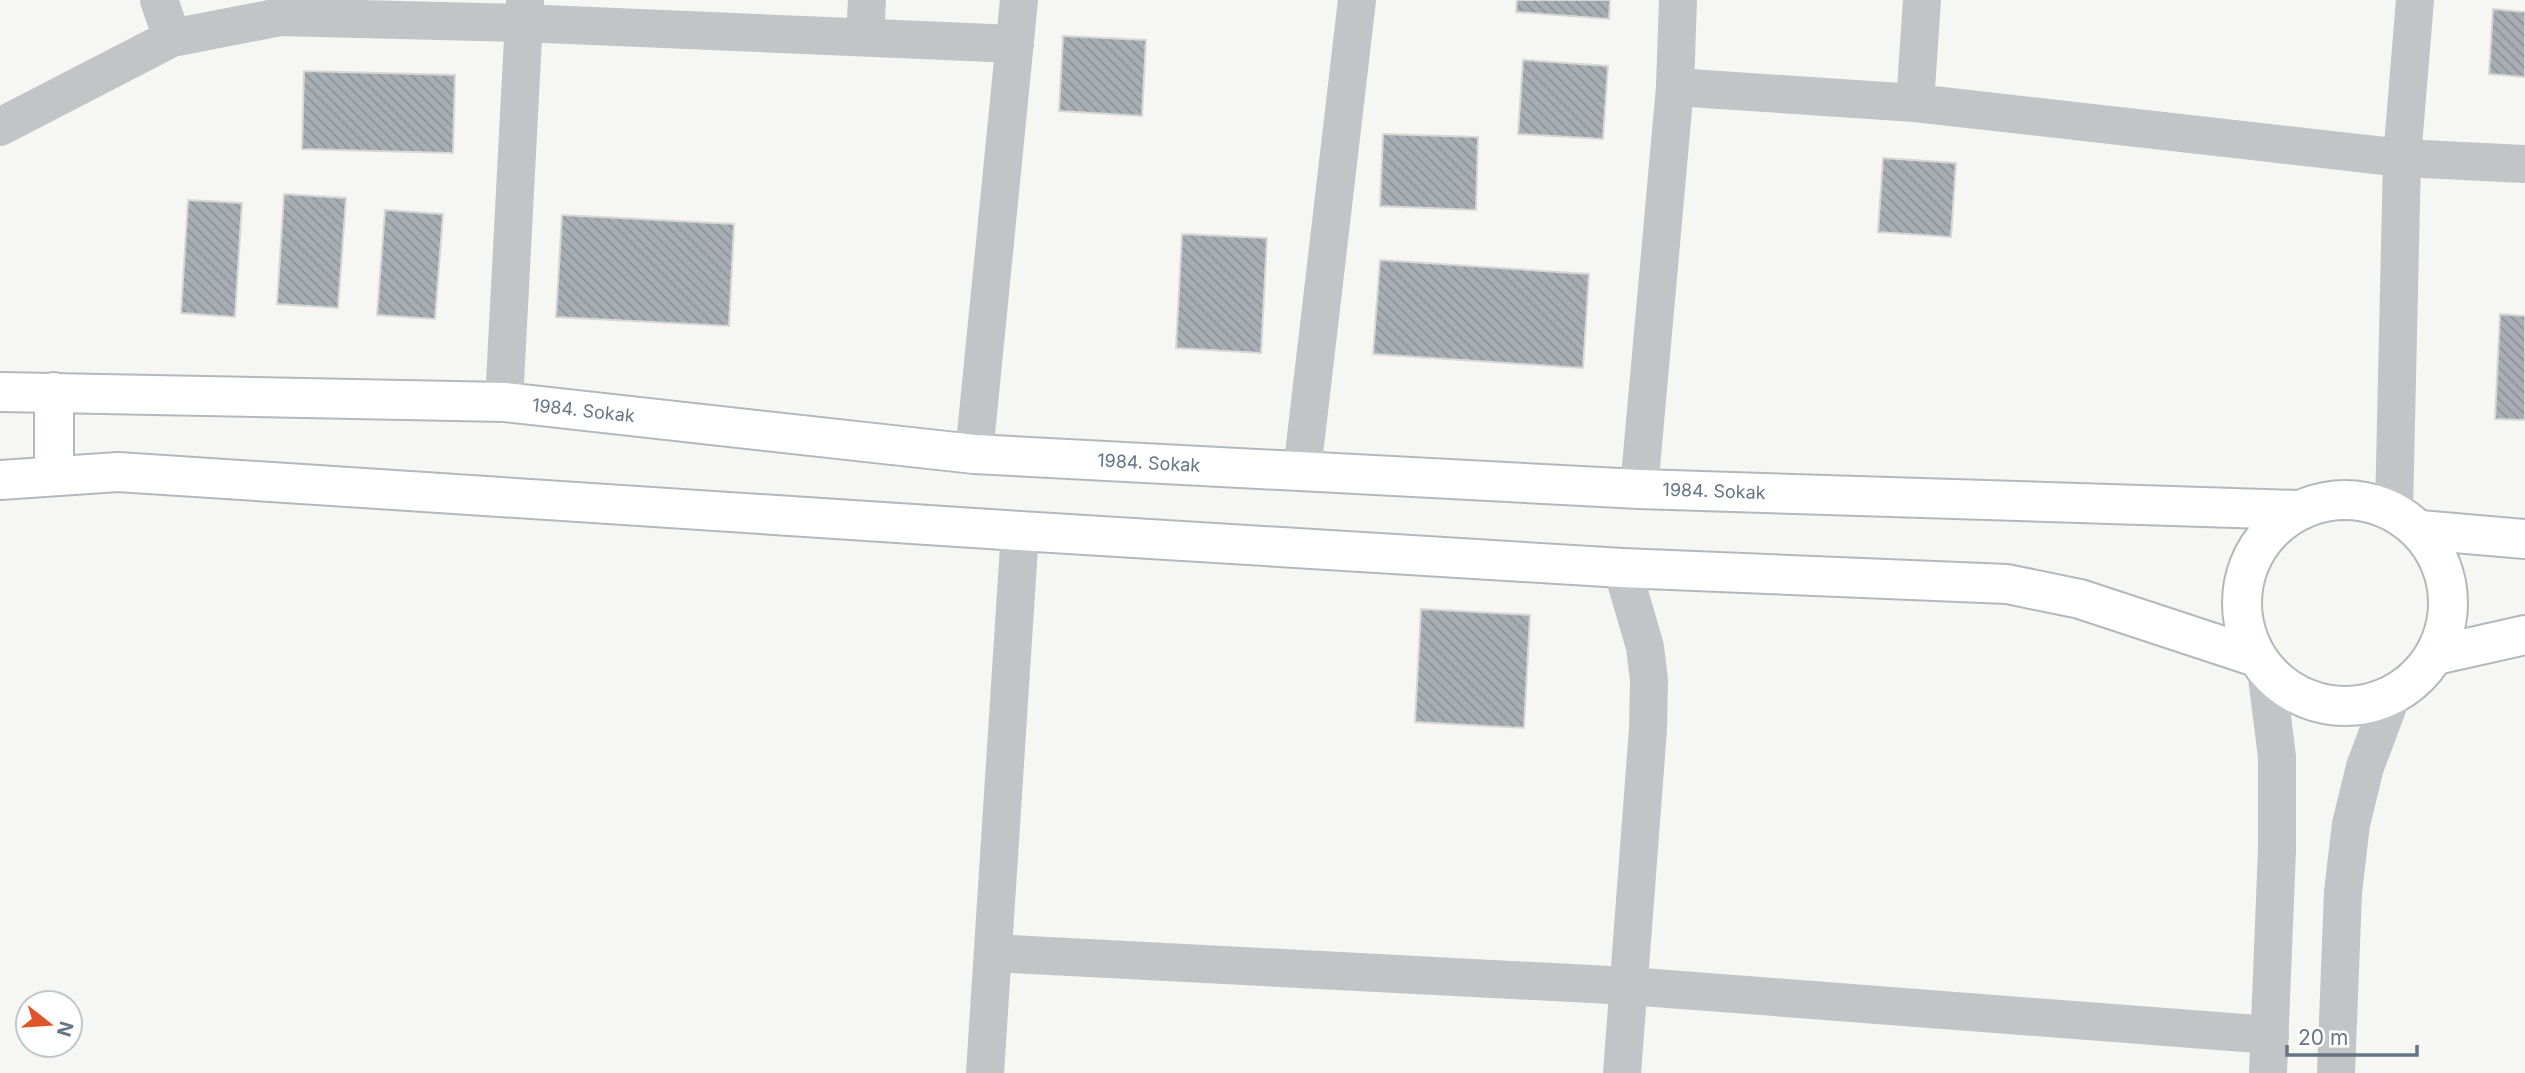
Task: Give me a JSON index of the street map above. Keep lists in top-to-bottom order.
{
  "streets": {
    "main road": ["1984. Sokak"]
  },
  "scale_bar": "20 m",
  "north": "right"
}
